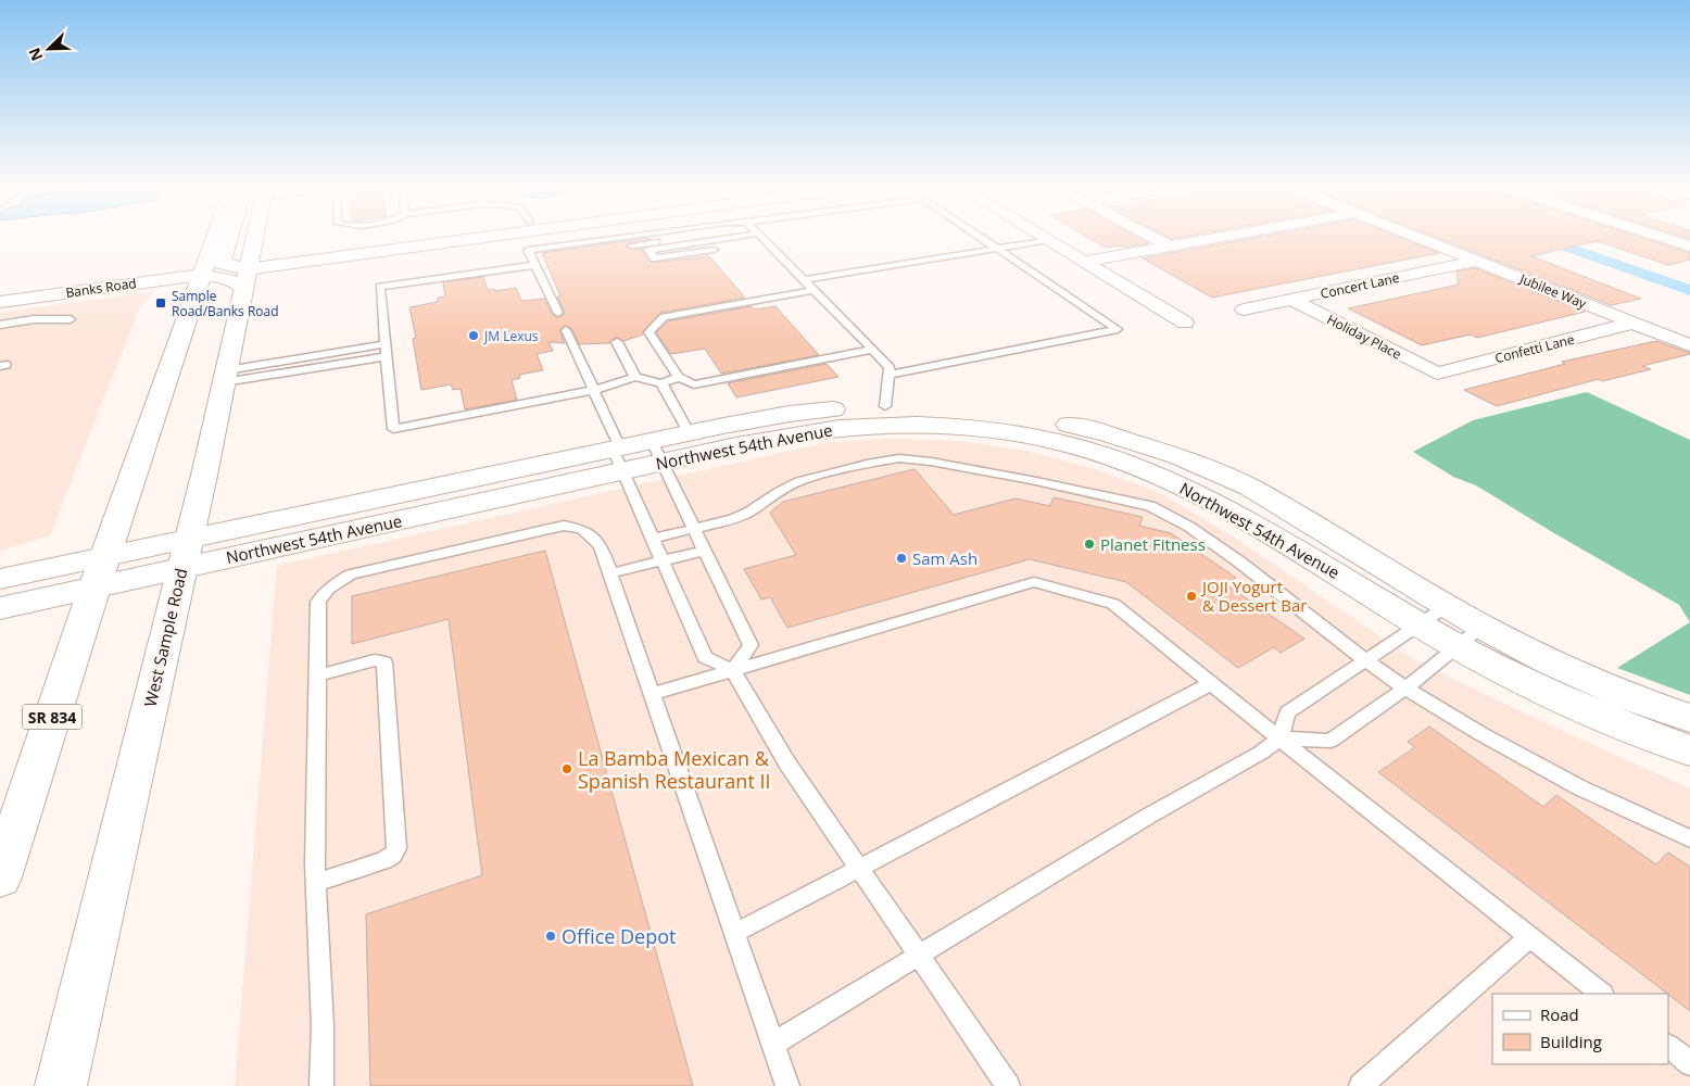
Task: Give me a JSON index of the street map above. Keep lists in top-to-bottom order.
{
  "streets": {
    "street": [
      "Concert Lane",
      "Banks Road",
      "Jubilee Way",
      "Holiday Place",
      "Confetti Lane",
      "Northwest 54th Avenue",
      "West Sample Road",
      "SR 834"
    ]
  },
  "crossings": [
    ["Concert Lane", "Jubilee Way"],
    ["Concert Lane", "Holiday Place"],
    ["Banks Road", "West Sample Road"],
    ["Banks Road", "SR 834"],
    ["Jubilee Way", "Confetti Lane"],
    ["Holiday Place", "Confetti Lane"],
    ["Northwest 54th Avenue", "West Sample Road"],
    ["Northwest 54th Avenue", "SR 834"]
  ],
  "places": {
    "transit": ["Sample Road/Banks Road"],
    "other": [
      "JM Lexus",
      "Planet Fitness",
      "Sam Ash",
      "JOJI Yogurt & Dessert Bar",
      "La Bamba Mexican & Spanish Restaurant II",
      "Office Depot"
    ]
  },
  "legend": ["Road", "Building"],
  "north": "bottom left"
}
